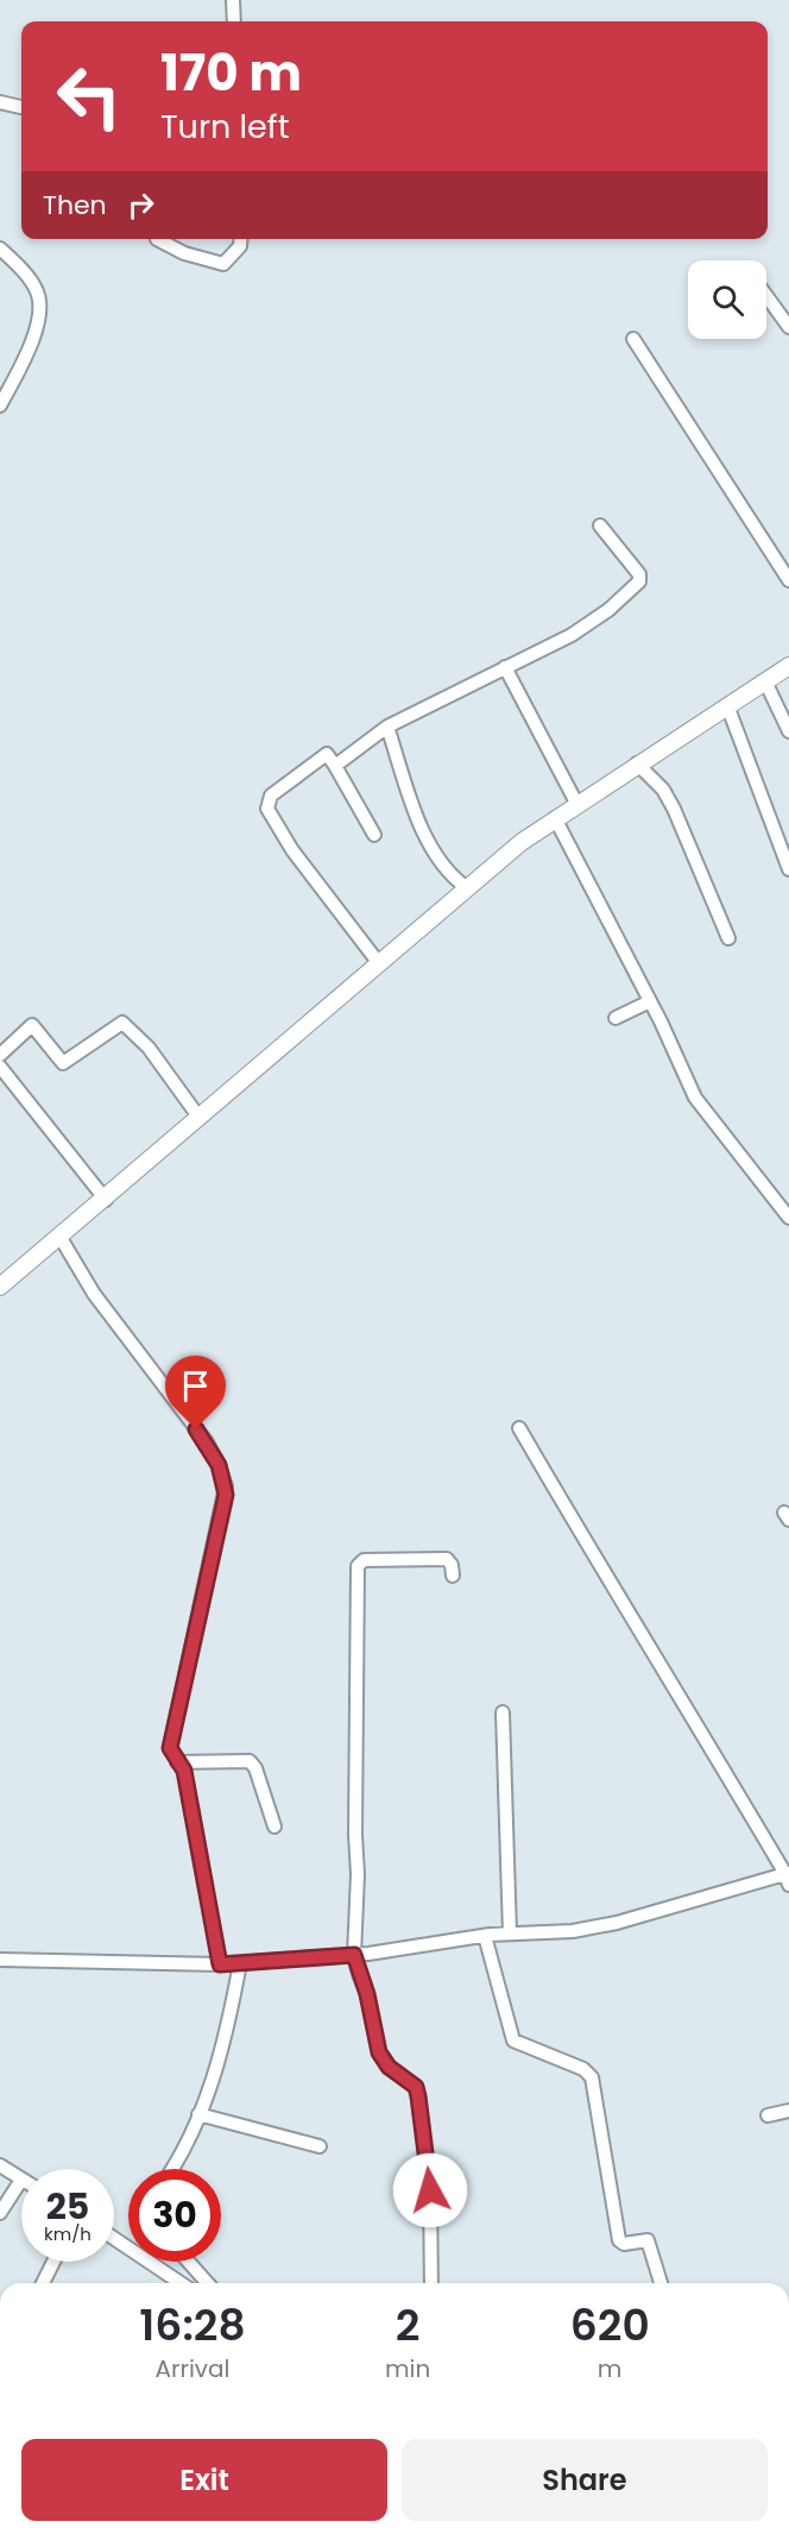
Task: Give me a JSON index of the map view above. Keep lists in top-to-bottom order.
{
  "page": {
    "turn": ["170 m", "Turn left"],
    "then": "Then",
    "speed": "25 km/h",
    "limit": "30",
    "eta": [
      "16:28",
      "Arrival",
      "2",
      "min",
      "620",
      "m"
    ],
    "buttons": ["Exit", "Share"]
  }
}
